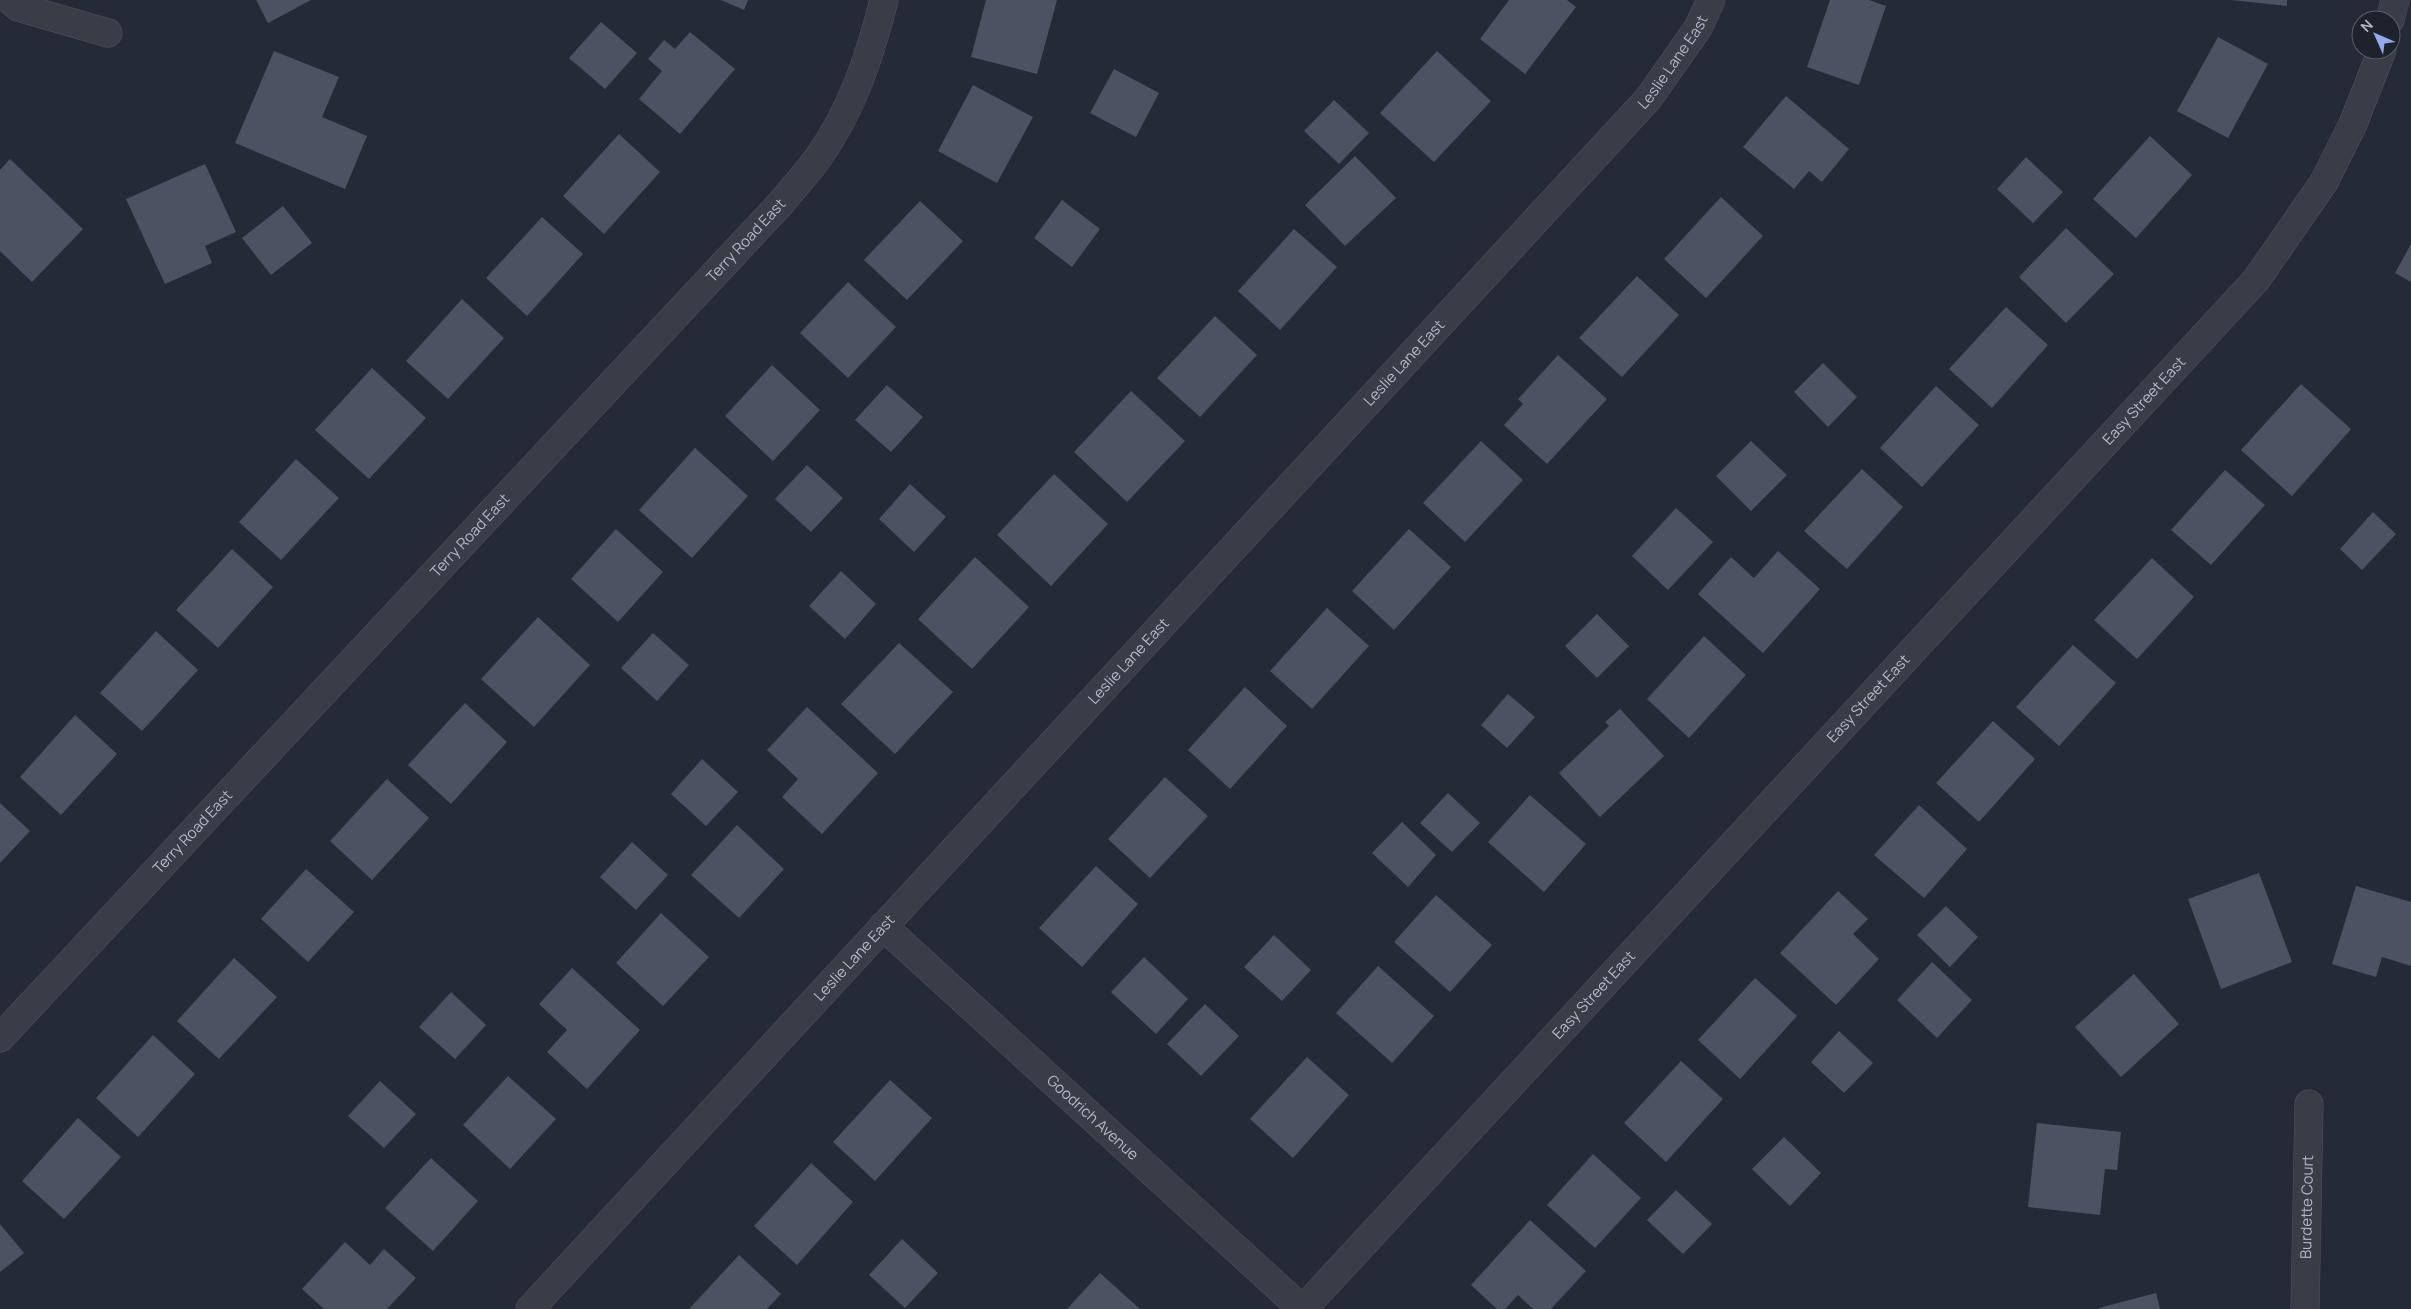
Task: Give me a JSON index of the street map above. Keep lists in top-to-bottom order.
{
  "streets": {
    "street": [
      "Leslie Lane East",
      "Terry Road East",
      "Easy Street East",
      "Goodrich Avenue",
      "Burdette Court"
    ]
  },
  "crossings": [
    ["Leslie Lane East", "Goodrich Avenue"],
    ["Easy Street East", "Goodrich Avenue"]
  ],
  "north": "top left"
}
